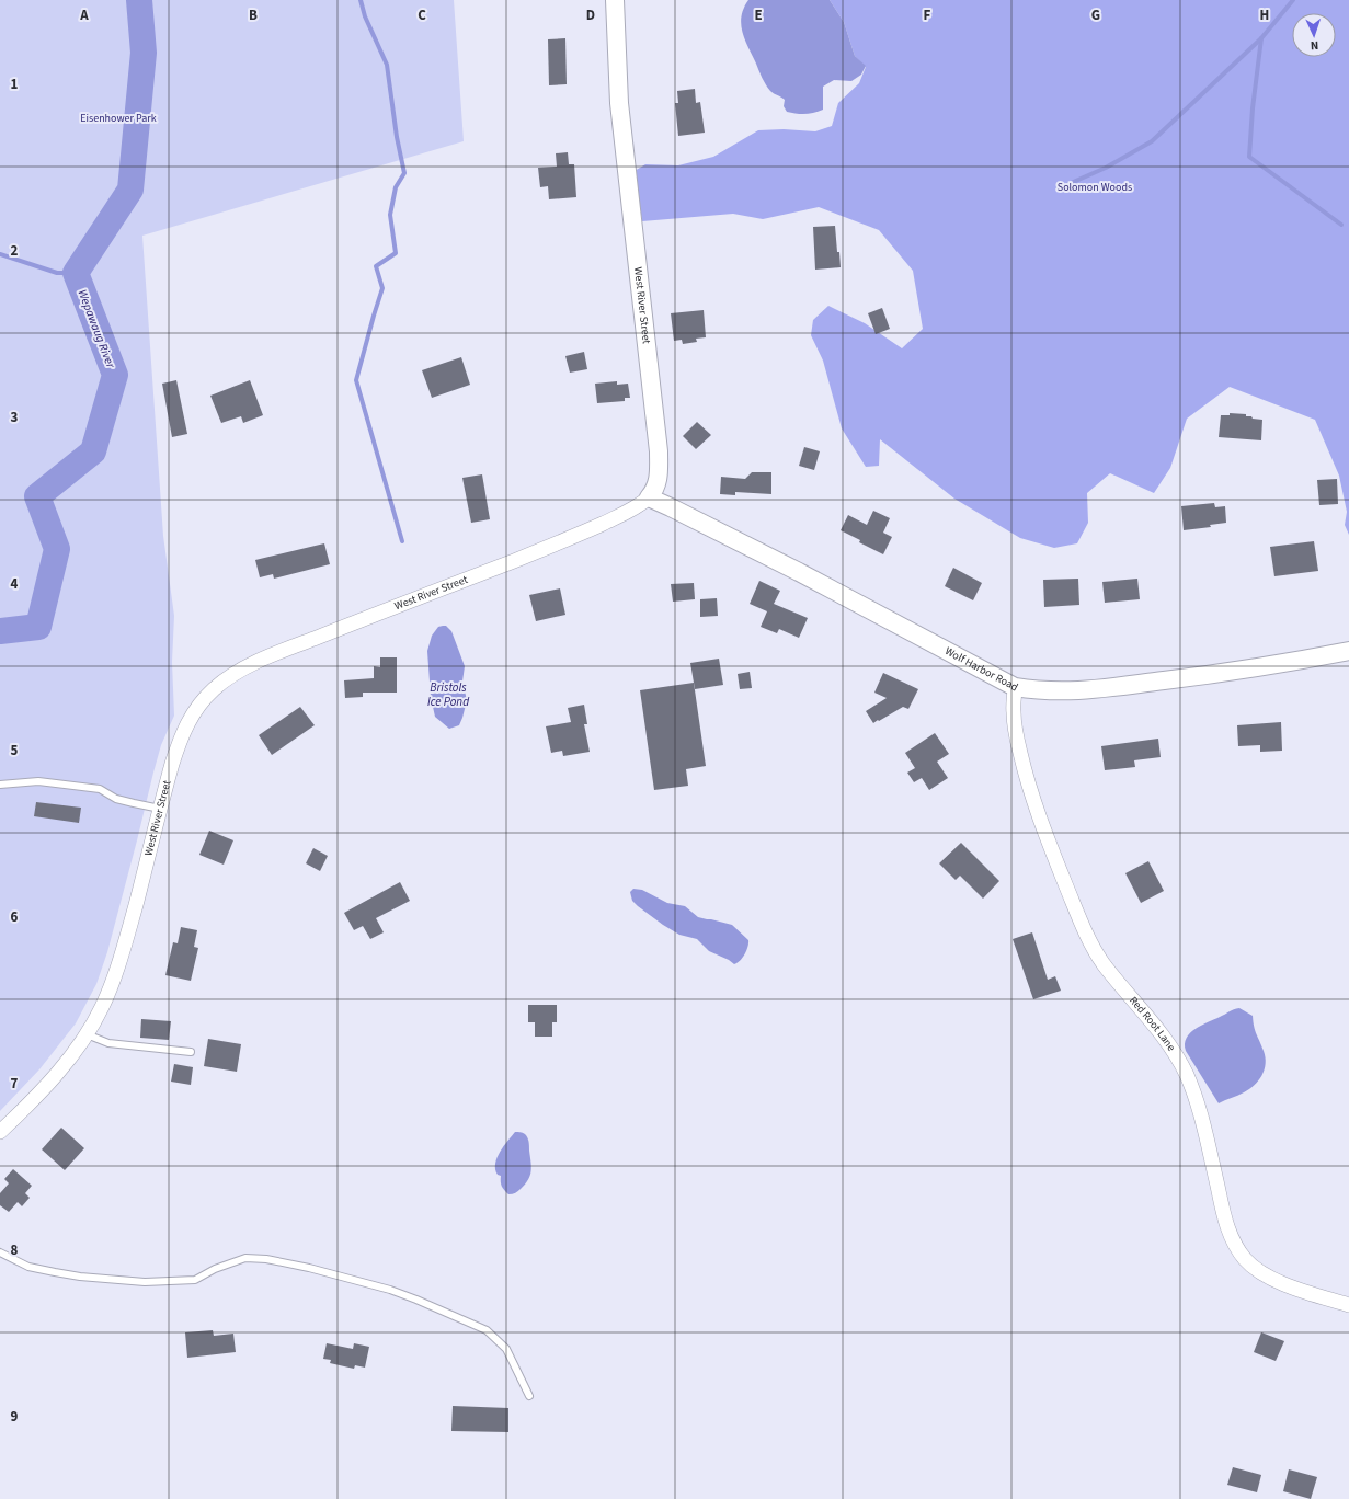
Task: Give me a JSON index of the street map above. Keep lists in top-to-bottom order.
{
  "streets": {
    "street": ["West River Street", "Wolf Harbor Road", "Red Root Lane"]
  },
  "crossings": [
    ["West River Street", "Wolf Harbor Road"],
    ["Wolf Harbor Road", "Red Root Lane"]
  ],
  "water": ["Wepawaug River", "Bristols Ice Pond"],
  "parks": ["Eisenhower Park", "Solomon Woods"],
  "north": "bottom",
  "grid": {
    "columns": [
      "A",
      "B",
      "C",
      "D",
      "E",
      "F",
      "G",
      "H"
    ],
    "rows": [
      "1",
      "2",
      "3",
      "4",
      "5",
      "6",
      "7",
      "8",
      "9"
    ]
  }
}
